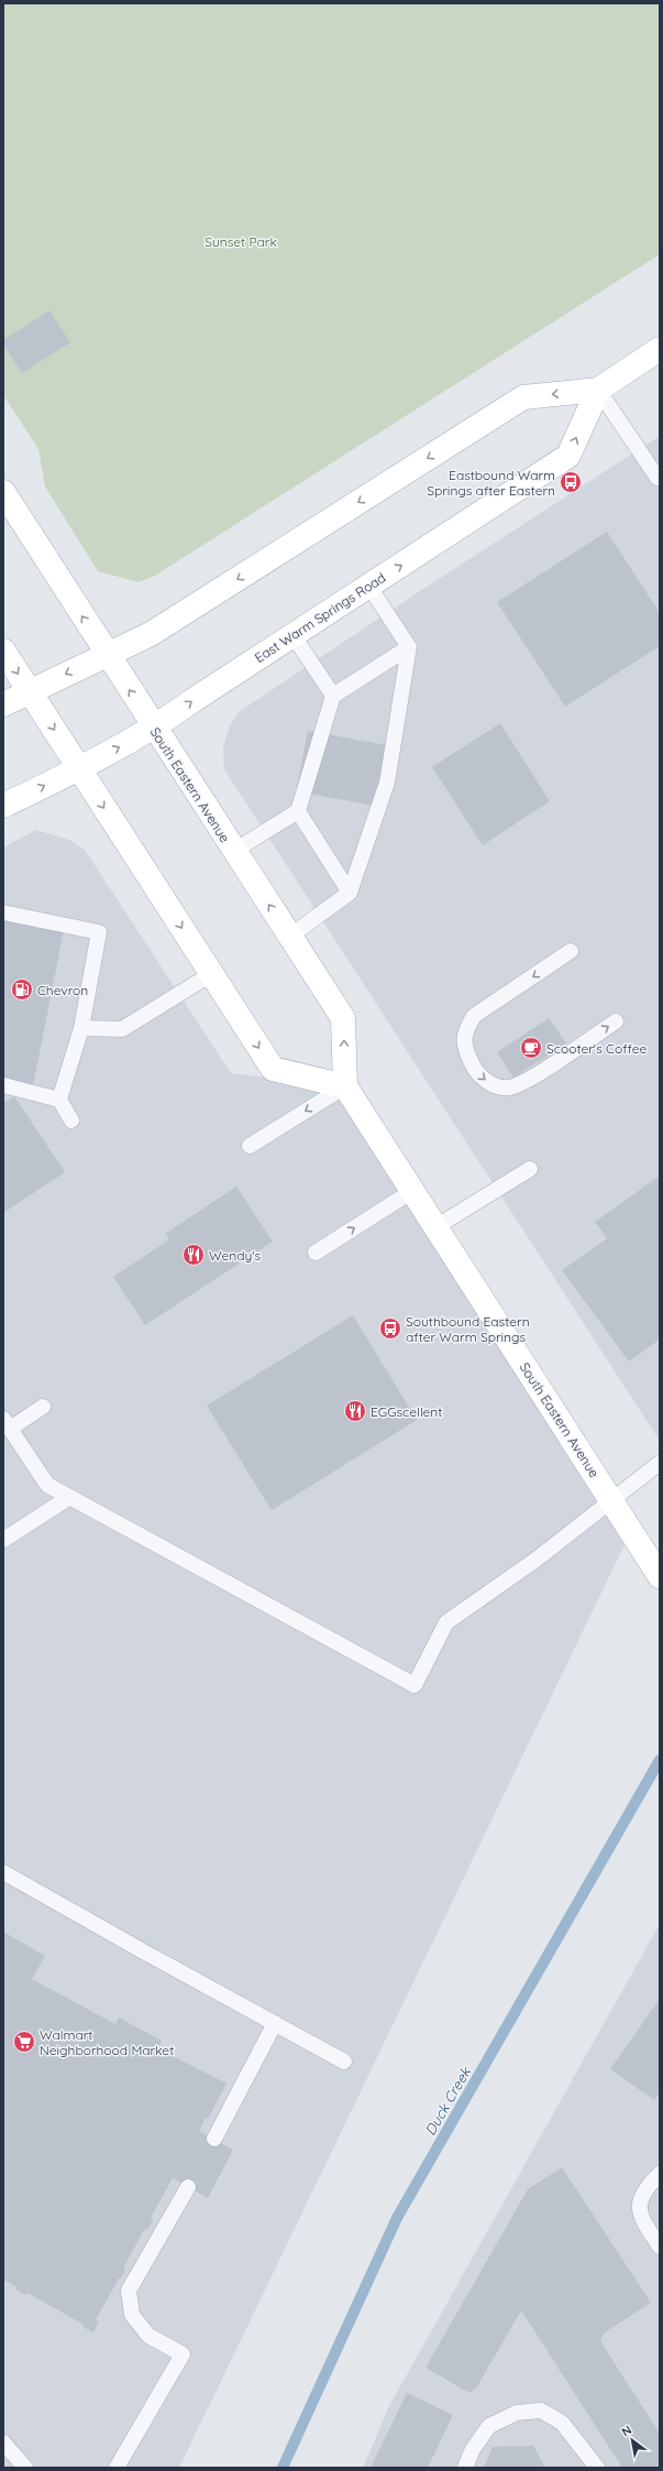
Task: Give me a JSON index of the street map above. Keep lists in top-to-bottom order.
{
  "streets": {
    "main road": ["East Warm Springs Road", "South Eastern Avenue"]
  },
  "crossings": [
    ["East Warm Springs Road", "South Eastern Avenue"]
  ],
  "water": ["Duck Creek"],
  "parks": ["Sunset Park"],
  "places": {
    "bus stop": ["Eastbound Warm Springs after Eastern", "Southbound Eastern after Warm Springs"],
    "fuel station": ["Chevron"],
    "cafe": ["Scooter's Coffee"],
    "restaurant": ["Wendy's", "EGGscellent"],
    "supermarket": ["Walmart Neighborhood Market"]
  },
  "north": "top left"
}
